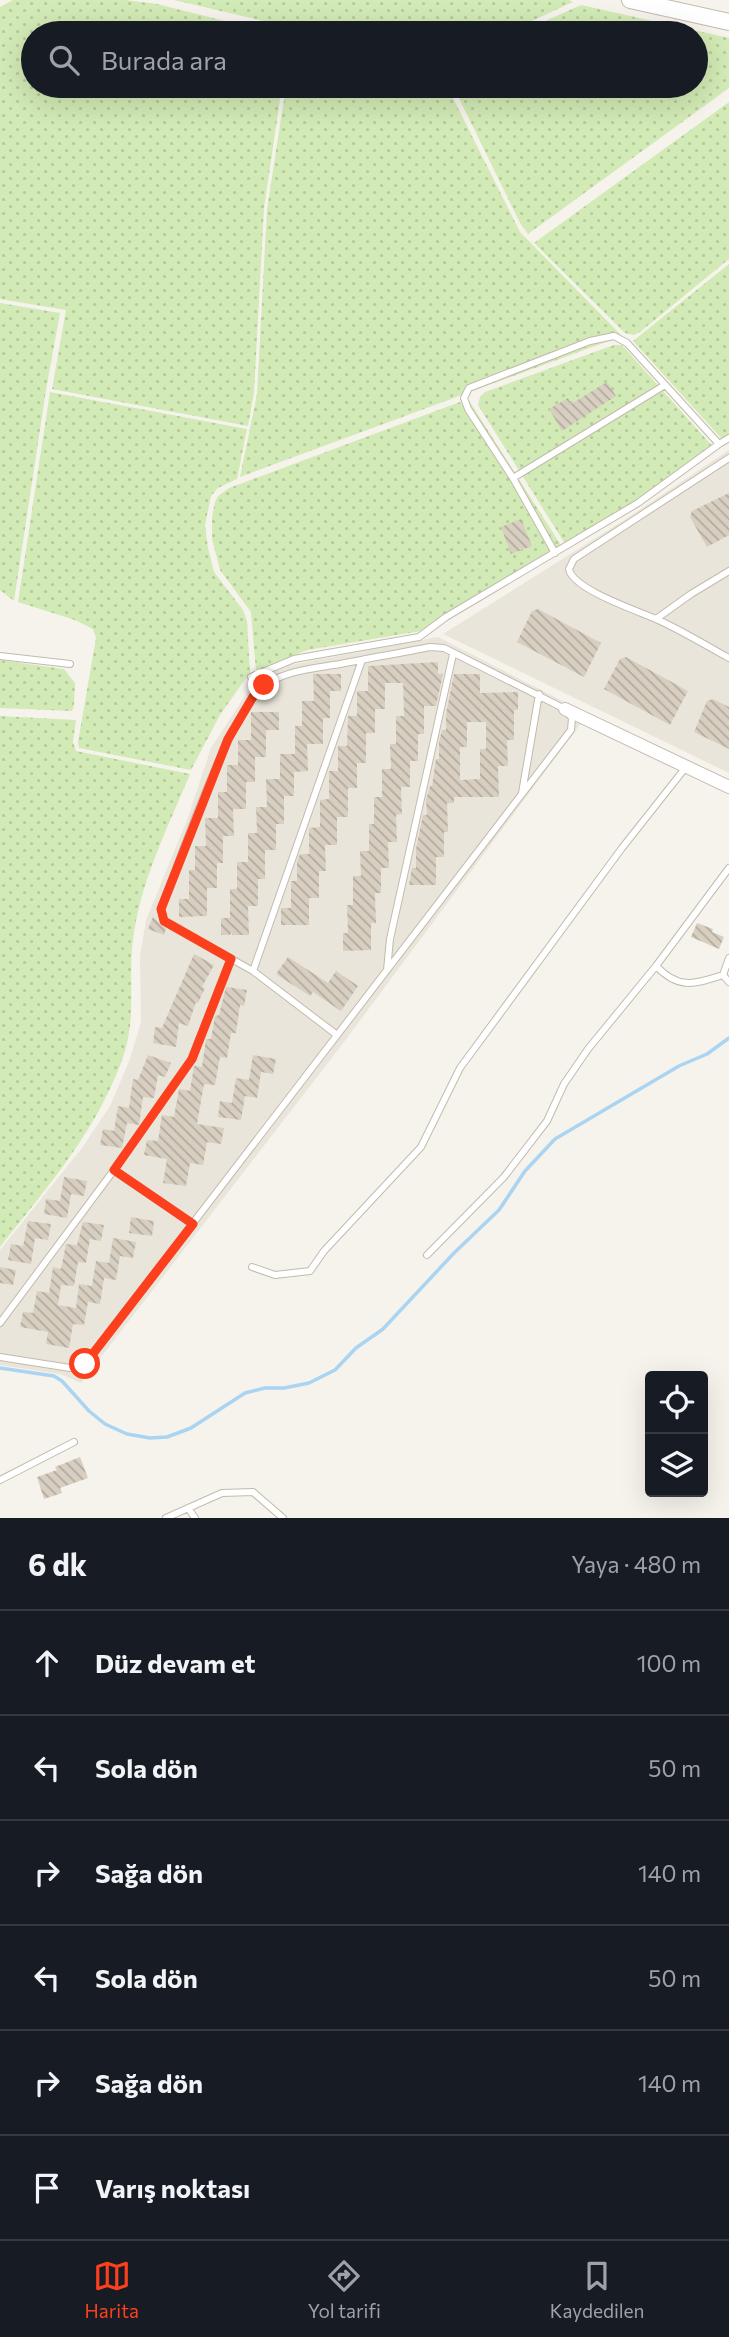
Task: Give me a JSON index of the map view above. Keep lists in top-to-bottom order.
{
  "page": {
    "search": "Burada ara",
    "heading": ["6 dk", "Yaya · 480 m"],
    "list": [
      ["Düz devam et", "100 m"],
      ["Sola dön", "50 m"],
      ["Sağa dön", "140 m"],
      ["Sola dön", "50 m"],
      ["Sağa dön", "140 m"],
      "Varış noktası"
    ],
    "nav": ["Harita", "Yol tarifi", "Kaydedilen"]
  }
}
